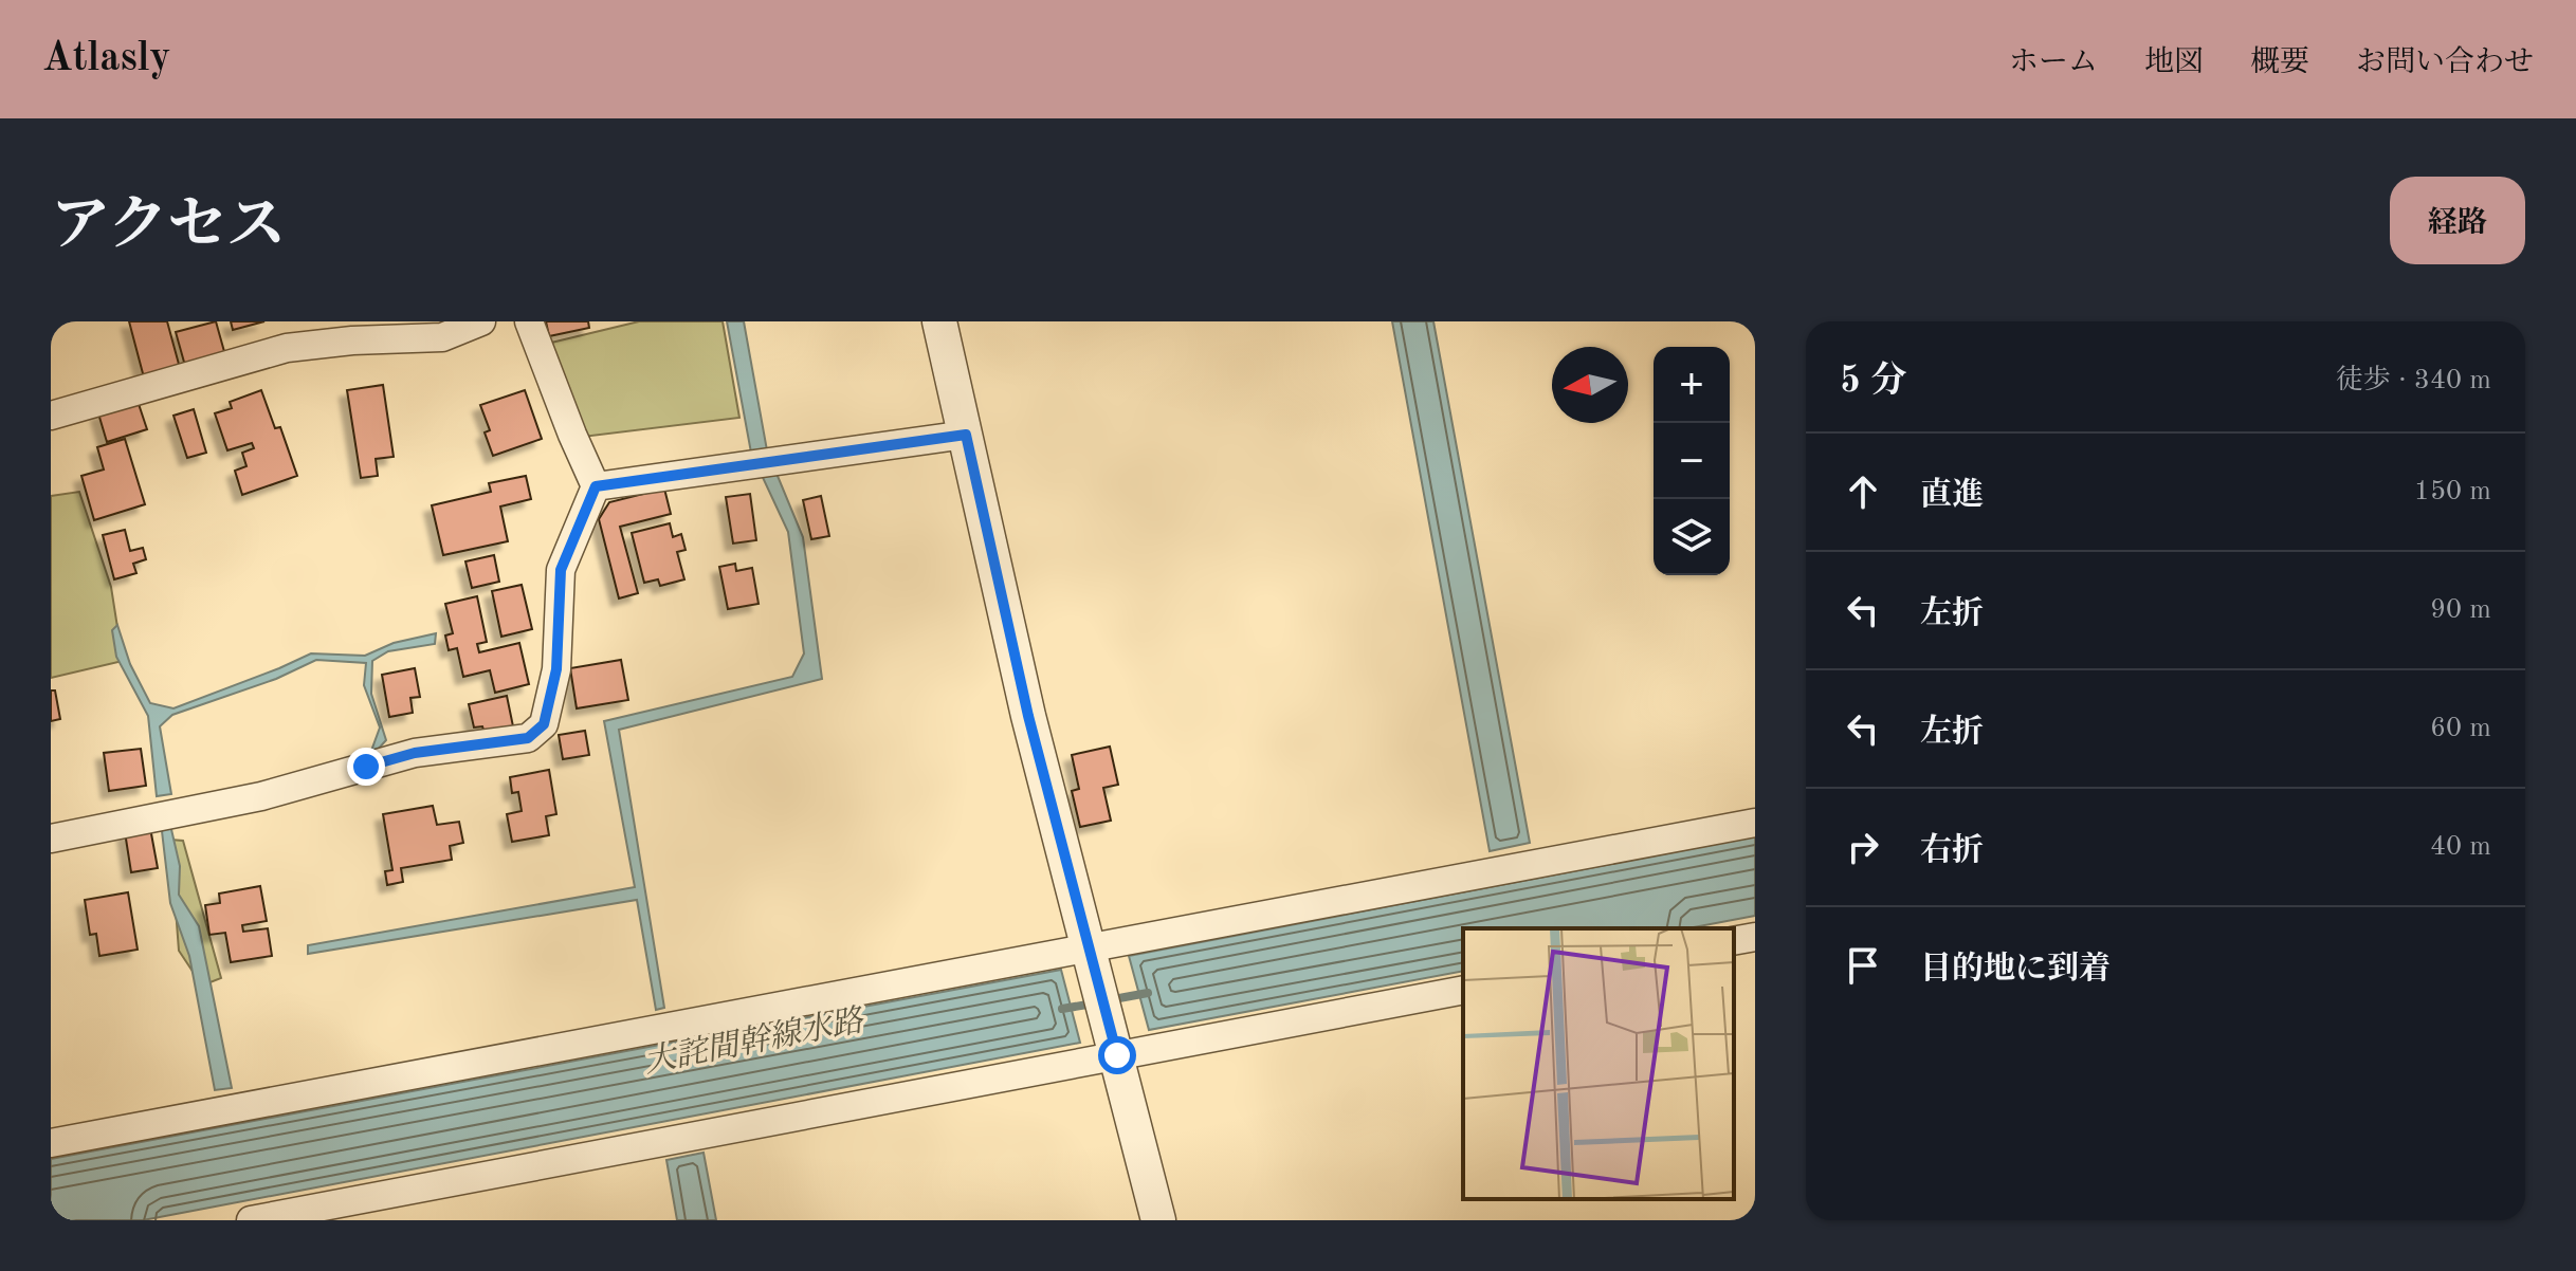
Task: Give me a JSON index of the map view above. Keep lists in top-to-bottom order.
{
  "water": ["大詫間幹線水路"],
  "north": "left",
  "page": {
    "header": "Atlasly",
    "nav": [
      "ホーム",
      "地図",
      "概要",
      "お問い合わせ"
    ],
    "title": "アクセス",
    "buttons": "経路",
    "heading": ["5 分", "徒歩 · 340 m"],
    "map_buttons": ["+", "−"],
    "list": [
      ["直進", "150 m"],
      ["左折", "90 m"],
      ["左折", "60 m"],
      ["右折", "40 m"],
      "目的地に到着"
    ]
  }
}
